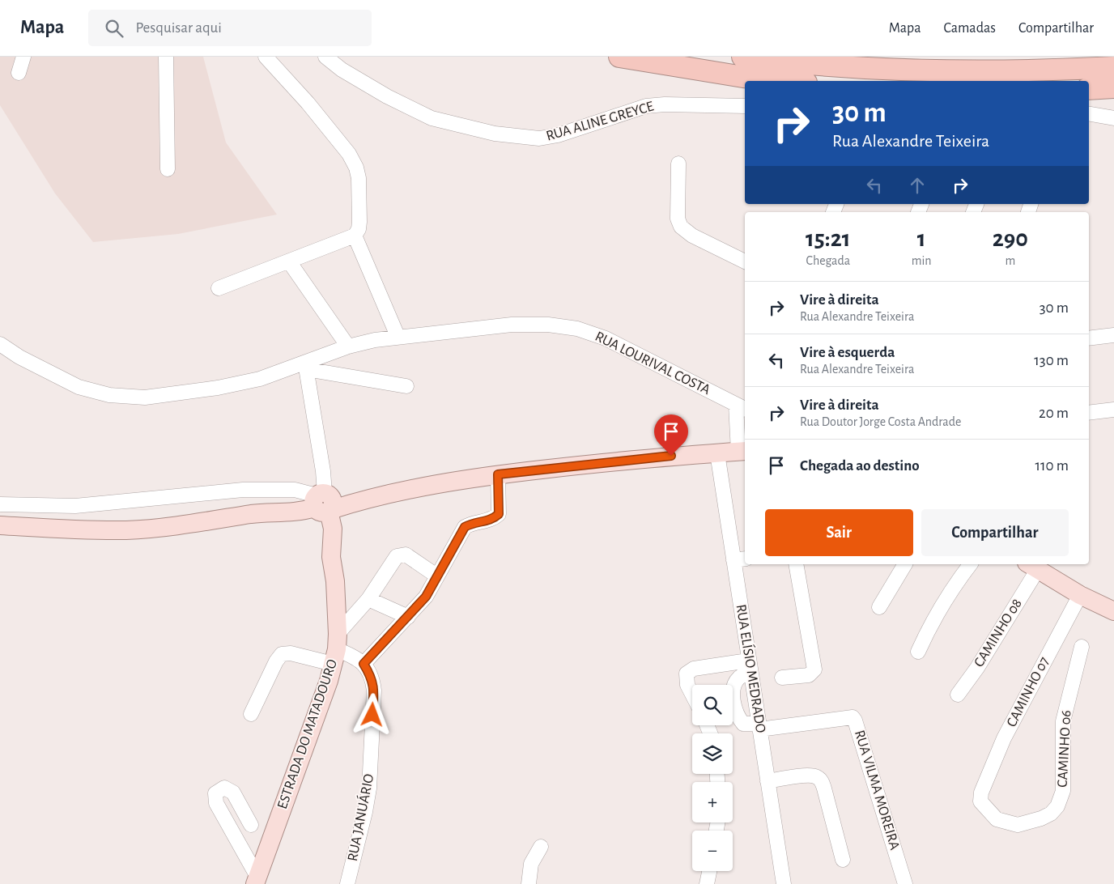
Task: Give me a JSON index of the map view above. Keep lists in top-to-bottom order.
{
  "streets": {
    "main road": ["ESTRADA DO MATADOURO"],
    "street": [
      "RUA ALINE GREYCE",
      "RUA LOURIVAL COSTA",
      "CAMINHO 08",
      "RUA ELÍSIO MEDRADO",
      "CAMINHO 07",
      "CAMINHO 06",
      "RUA VILMA MOREIRA",
      "RUA JANUÁRIO"
    ]
  },
  "crossings": [
    ["RUA ELÍSIO MEDRADO", "RUA VILMA MOREIRA"],
    ["CAMINHO 07", "CAMINHO 06"]
  ],
  "page": {
    "header": "Mapa",
    "search": "Pesquisar aqui",
    "nav": ["Mapa", "Camadas", "Compartilhar"],
    "turn": ["30 m", "Rua Alexandre Teixeira"],
    "eta": [
      "15:21",
      "Chegada",
      "1",
      "min",
      "290",
      "m"
    ],
    "list": [
      {
        "name": "Vire à direita",
        "note": "Rua Alexandre Teixeira",
        "value": "30 m"
      },
      {
        "name": "Vire à esquerda",
        "note": "Rua Alexandre Teixeira",
        "value": "130 m"
      },
      {
        "name": "Vire à direita",
        "note": "Rua Doutor Jorge Costa Andrade",
        "value": "20 m"
      },
      {
        "name": "Chegada ao destino",
        "value": "110 m"
      }
    ],
    "buttons": ["Sair", "Compartilhar"],
    "map_buttons": ["+", "−"]
  }
}
